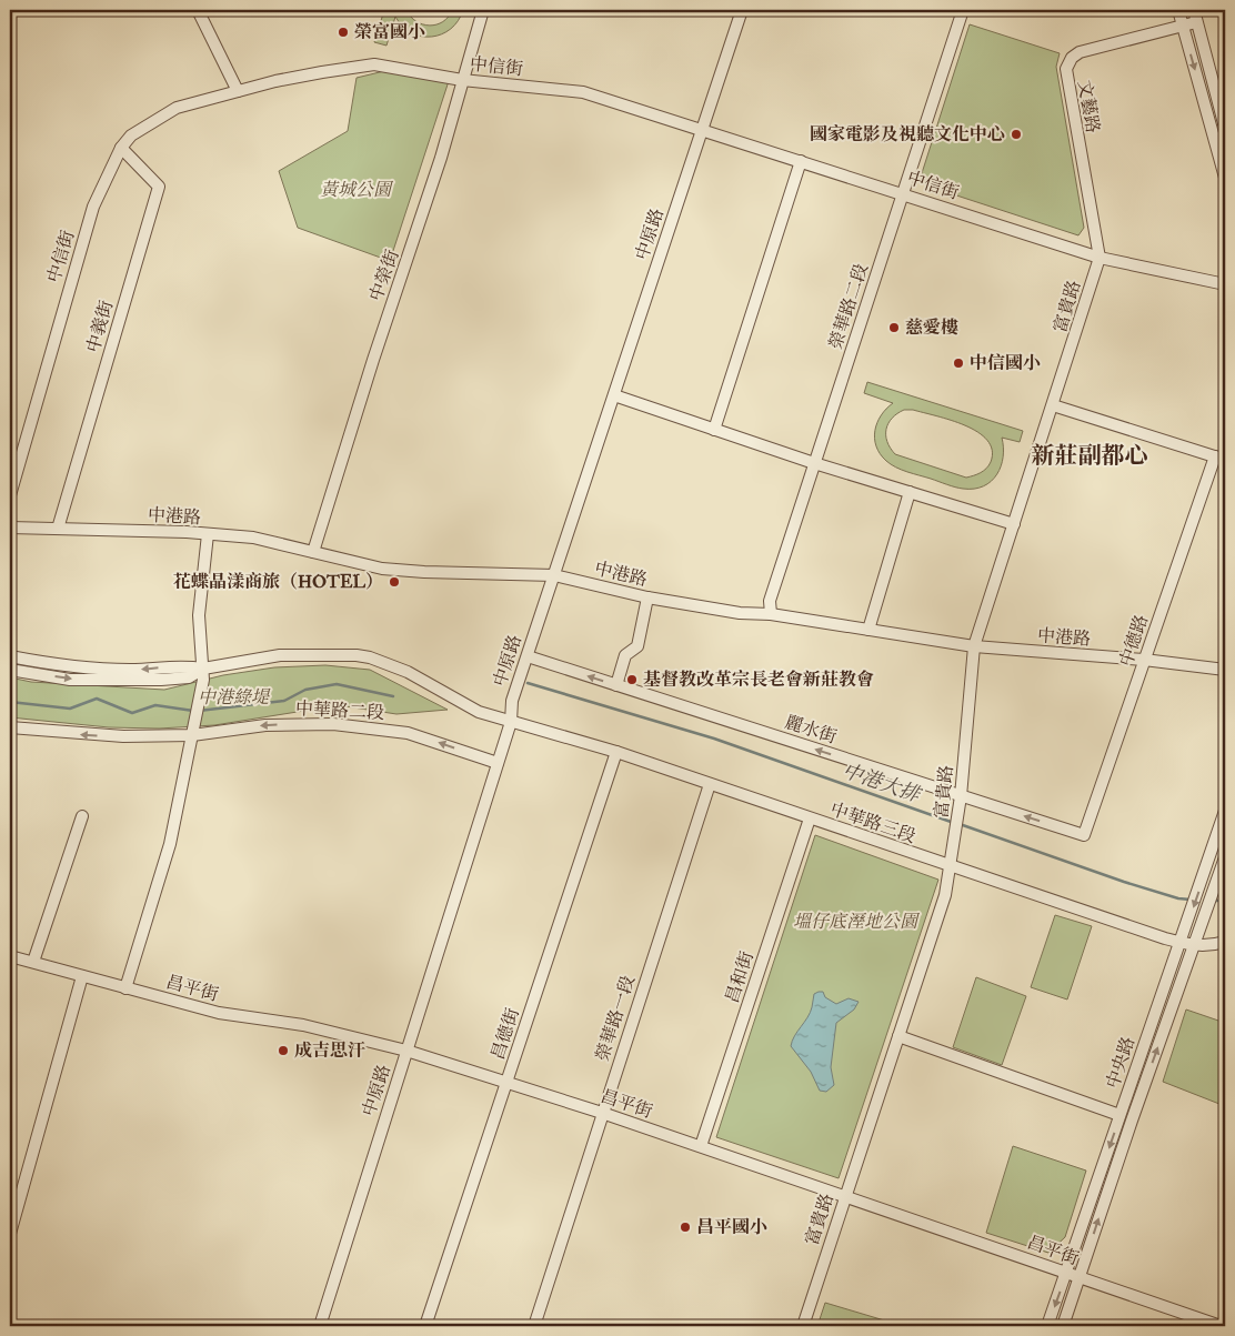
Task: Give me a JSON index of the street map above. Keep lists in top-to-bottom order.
{
  "streets": {
    "street": [
      "中信街",
      "文藝路",
      "中原路",
      "中榮街",
      "榮華路二段",
      "富貴路",
      "中義街",
      "中港路",
      "中德路",
      "中華路二段",
      "麗水街",
      "中華路三段",
      "昌和街",
      "昌平街",
      "榮華路一段",
      "昌德街",
      "中央路"
    ]
  },
  "crossings": [
    ["中信街", "文藝路"],
    ["中信街", "中原路"],
    ["中信街", "中榮街"],
    ["中信街", "榮華路二段"],
    ["中信街", "富貴路"],
    ["中信街", "中義街"],
    ["文藝路", "富貴路"],
    ["中原路", "中港路"],
    ["中原路", "中華路二段"],
    ["中原路", "麗水街"],
    ["中原路", "中華路三段"],
    ["中原路", "昌平街"],
    ["中榮街", "中港路"],
    ["榮華路二段", "中港路"],
    ["富貴路", "中港路"],
    ["富貴路", "麗水街"],
    ["富貴路", "中華路三段"],
    ["富貴路", "昌平街"],
    ["中義街", "中港路"],
    ["中港路", "中德路"],
    ["中德路", "麗水街"],
    ["中華路三段", "昌和街"],
    ["中華路三段", "榮華路一段"],
    ["中華路三段", "昌德街"],
    ["中華路三段", "中央路"],
    ["昌和街", "昌平街"],
    ["昌平街", "榮華路一段"],
    ["昌平街", "昌德街"],
    ["昌平街", "中央路"]
  ],
  "one_way": ["麗水街"],
  "districts": ["新莊副都心"],
  "water": ["中港大排"],
  "parks": ["黃城公園", "中港綠堤", "塭仔底溼地公園"],
  "places": [
    "榮富國小",
    "國家電影及視聽文化中心",
    "慈愛樓",
    "中信國小",
    "花蝶晶漾商旅（HOTEL）",
    "基督教改革宗長老會新莊教會",
    "成吉思汗",
    "昌平國小"
  ]
}
